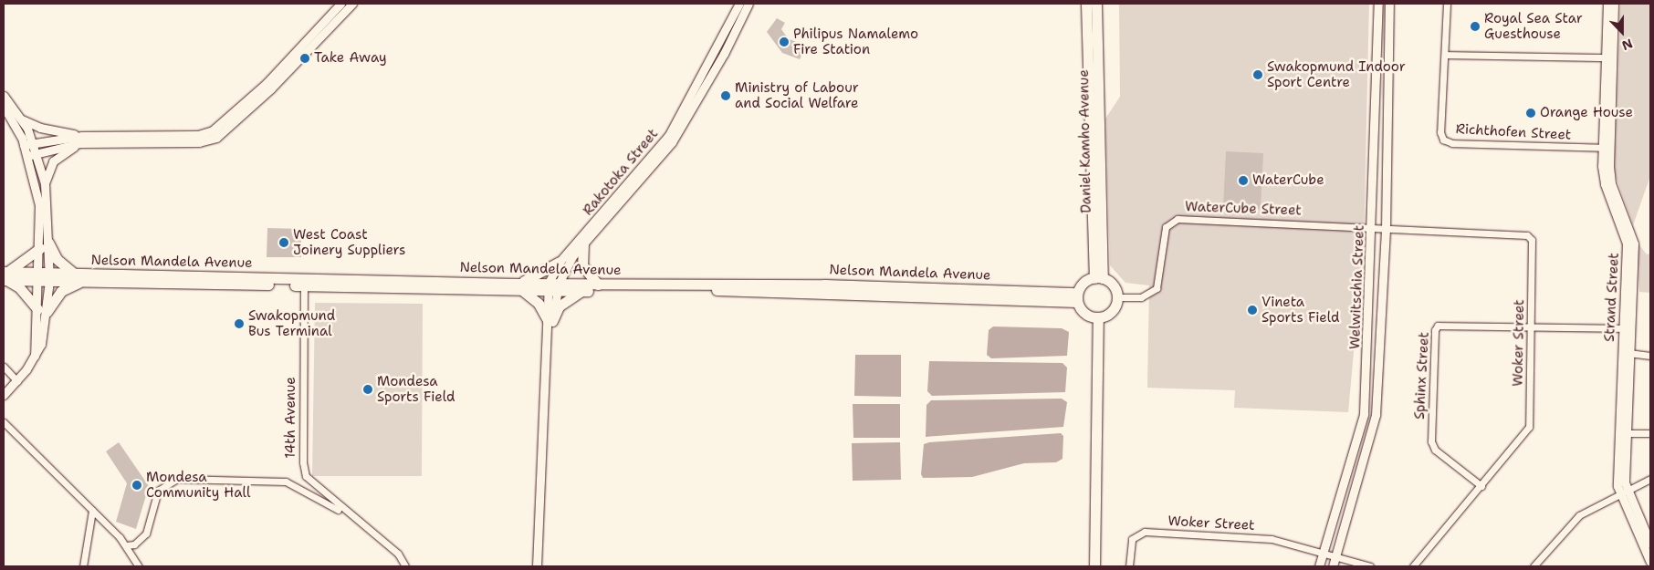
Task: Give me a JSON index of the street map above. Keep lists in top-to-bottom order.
{
  "streets": {
    "main road": ["Daniel Kamho Avenue", "Nelson Mandela Avenue"],
    "street": [
      "Richthofen Street",
      "Rakotoka Street",
      "WaterCube Street",
      "Welwitschia Street",
      "Strand Street",
      "Woker Street",
      "Sphinx Street",
      "14th Avenue"
    ]
  },
  "crossings": [
    ["Richthofen Street", "Strand Street"],
    ["Daniel Kamho Avenue", "WaterCube Street"],
    ["Daniel Kamho Avenue", "Nelson Mandela Avenue"],
    ["Rakotoka Street", "Nelson Mandela Avenue"],
    ["WaterCube Street", "Nelson Mandela Avenue"],
    ["WaterCube Street", "Welwitschia Street"],
    ["WaterCube Street", "Woker Street"],
    ["Nelson Mandela Avenue", "14th Avenue"],
    ["Welwitschia Street", "Woker Street"],
    ["Strand Street", "Sphinx Street"],
    ["Woker Street", "Sphinx Street"]
  ],
  "places": [
    "Royal Sea Star Guesthouse",
    "Philipus Namalemo Fire Station",
    "Take Away",
    "Swakopmund Indoor Sport Centre",
    "Ministry of Labour and Social Welfare",
    "Orange House",
    "WaterCube",
    "West Coast Joinery Suppliers",
    "Vineta Sports Field",
    "Swakopmund Bus Terminal",
    "Mondesa Sports Field",
    "Mondesa Community Hall"
  ],
  "north": "bottom"
}
